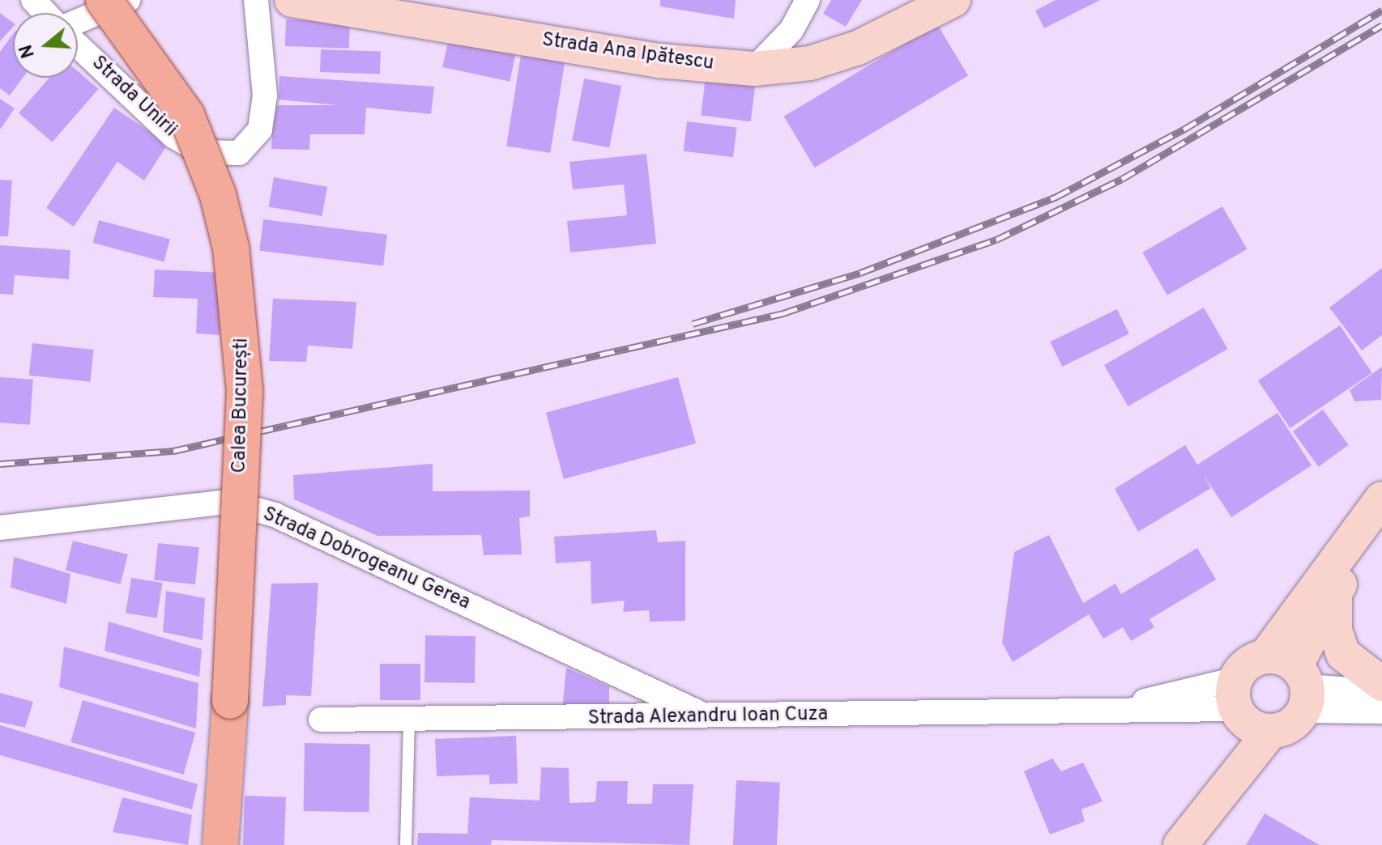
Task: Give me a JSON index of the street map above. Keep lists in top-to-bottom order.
{
  "streets": {
    "main road": ["Strada Ana Ipătescu", "Calea București"],
    "street": ["Strada Unirii", "Strada Dobrogeanu Gerea", "Strada Alexandru Ioan Cuza"]
  },
  "crossings": [
    ["Strada Dobrogeanu Gerea", "Strada Alexandru Ioan Cuza"]
  ],
  "north": "left"
}
